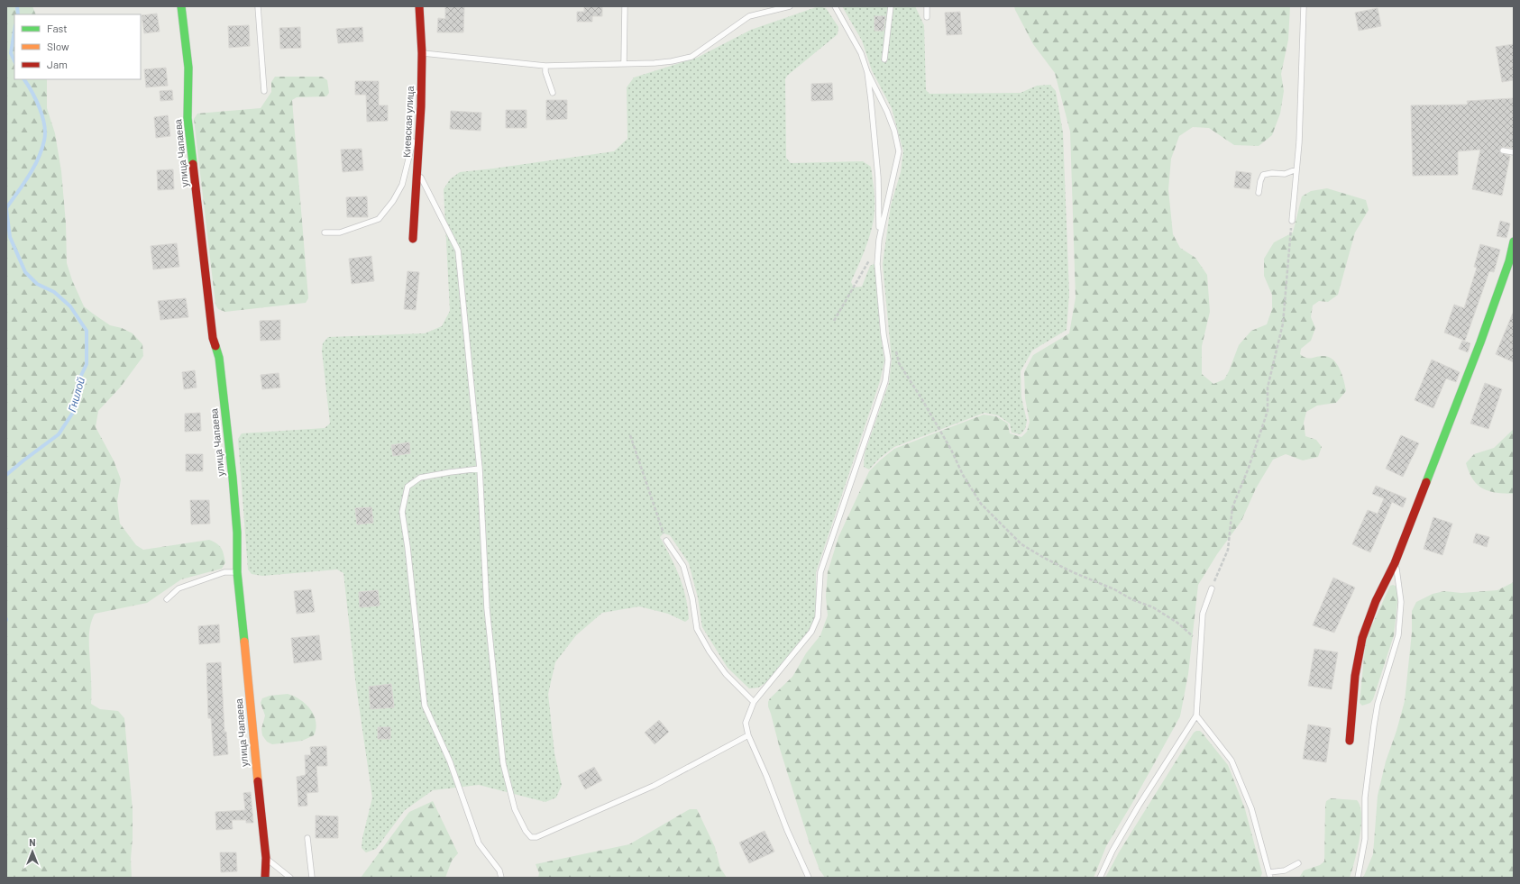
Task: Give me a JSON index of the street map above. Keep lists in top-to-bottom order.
{
  "streets": {
    "street": ["Киевская улица", "улица Чапаева"]
  },
  "water": ["Гнилой"],
  "legend": ["Fast", "Slow", "Jam"],
  "north": "top"
}
